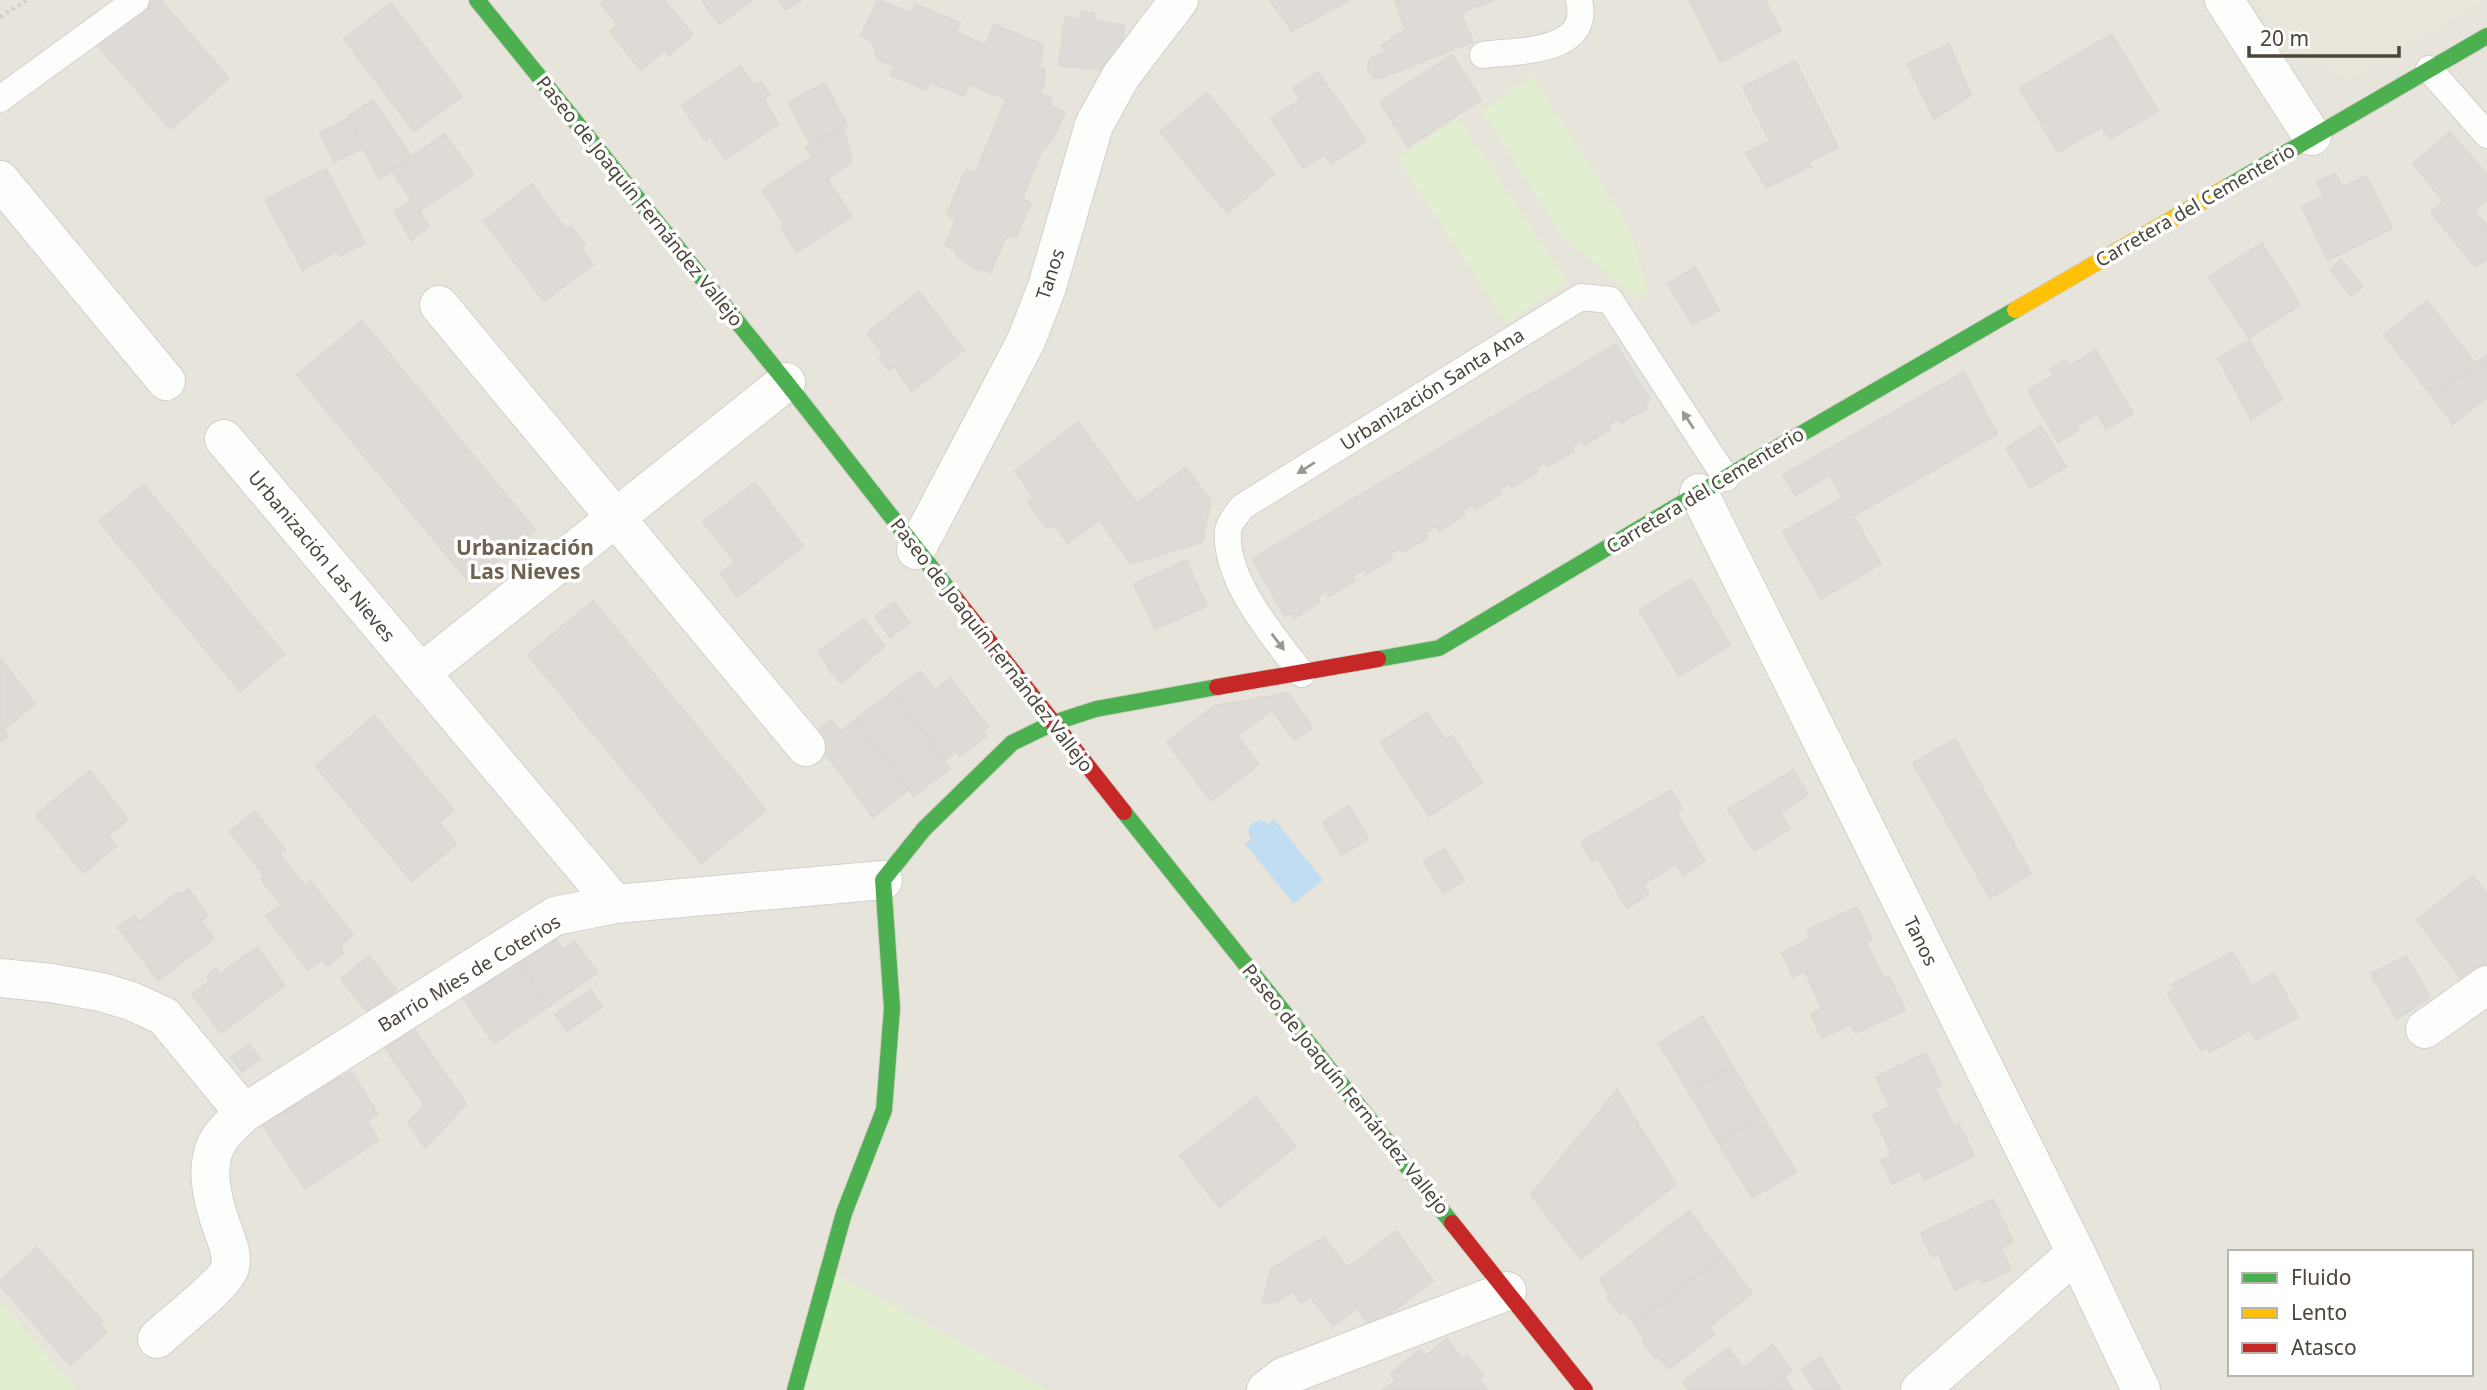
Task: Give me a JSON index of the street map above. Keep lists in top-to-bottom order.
{
  "streets": {
    "street": [
      "Paseo de Joaquín Fernández Vallejo",
      "Carretera del Cementerio",
      "Tanos",
      "Urbanización Las Nieves",
      "Barrio Mies de Coterios"
    ],
    "lane": ["Urbanización Santa Ana"]
  },
  "crossings": [
    ["Paseo de Joaquín Fernández Vallejo", "Carretera del Cementerio"],
    ["Paseo de Joaquín Fernández Vallejo", "Tanos"],
    ["Carretera del Cementerio", "Tanos"],
    ["Carretera del Cementerio", "Urbanización Santa Ana"],
    ["Tanos", "Urbanización Santa Ana"],
    ["Urbanización Las Nieves", "Barrio Mies de Coterios"]
  ],
  "districts": ["Urbanización Las Nieves"],
  "legend": ["Fluido", "Lento", "Atasco"],
  "scale_bar": "20 m"
}
